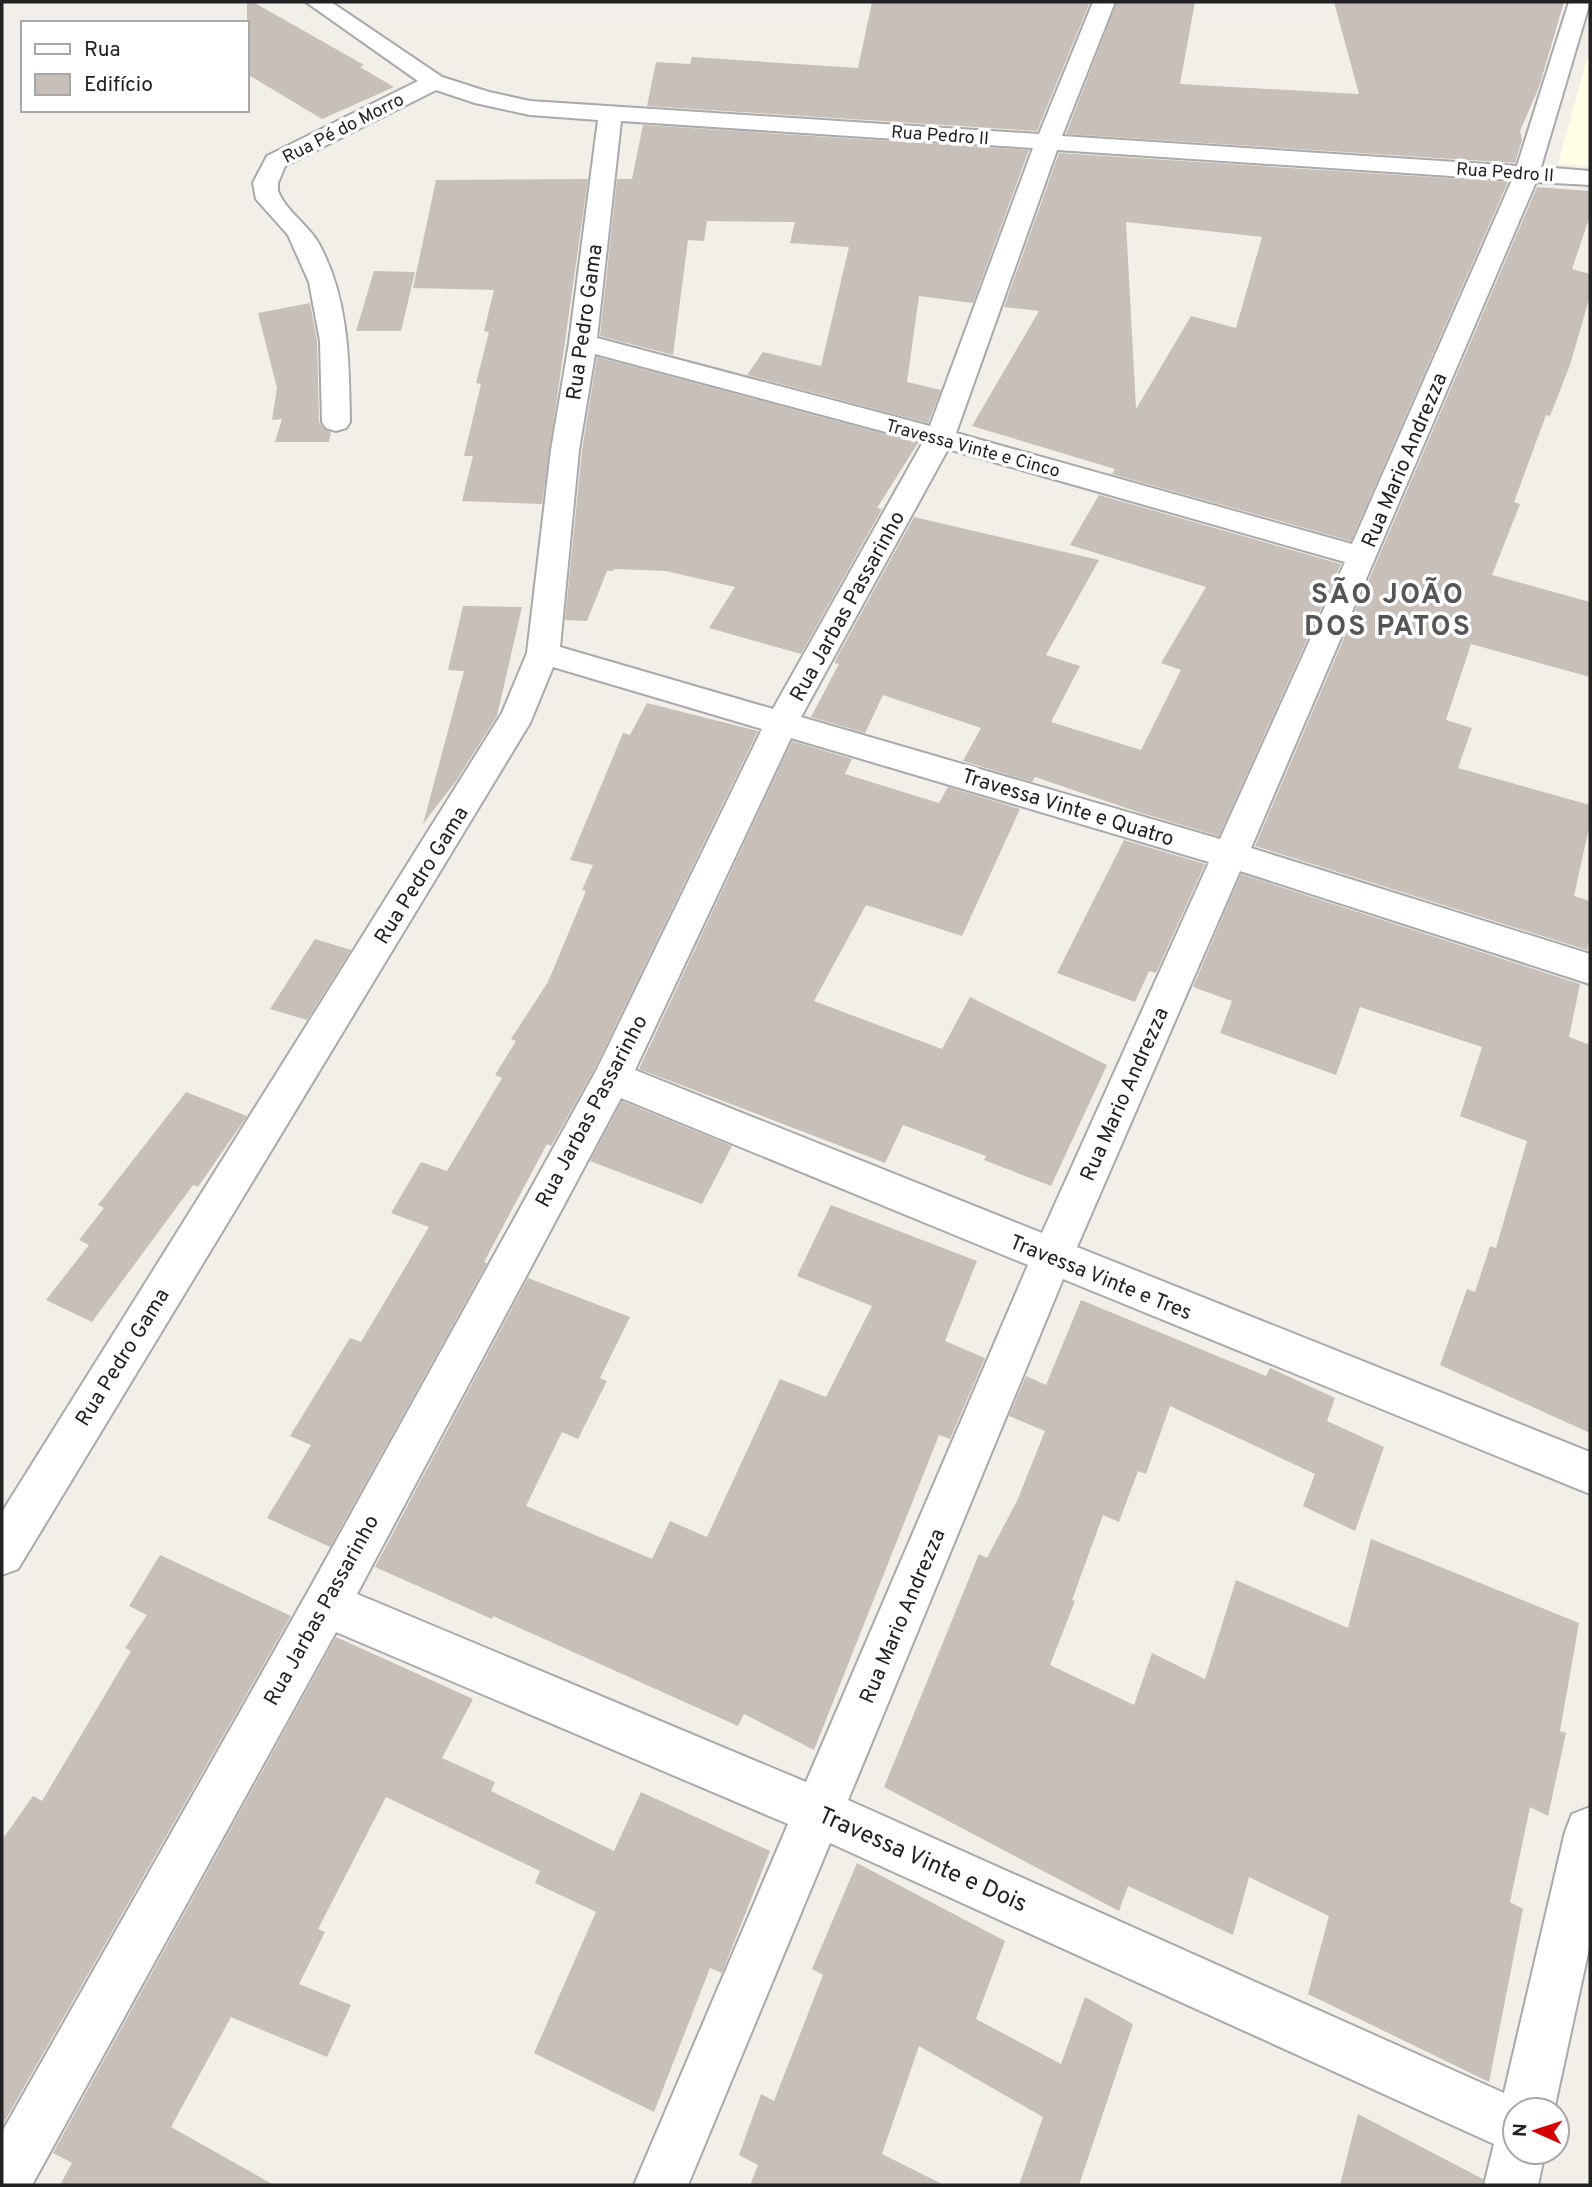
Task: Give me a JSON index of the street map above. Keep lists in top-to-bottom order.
{
  "streets": {
    "street": [
      "Rua Pé do Morro",
      "Rua Pedro II",
      "Rua Pedro Gama",
      "Travessa Vinte e Cinco",
      "Rua Mario Andrezza",
      "Rua Jarbas Passarinho",
      "Travessa Vinte e Quatro",
      "Travessa Vinte e Tres",
      "Travessa Vinte e Dois"
    ]
  },
  "crossings": [
    ["Rua Pé do Morro", "Rua Pedro II"],
    ["Rua Pedro II", "Rua Pedro Gama"],
    ["Rua Pedro II", "Rua Mario Andrezza"],
    ["Rua Pedro II", "Rua Jarbas Passarinho"],
    ["Rua Pedro Gama", "Travessa Vinte e Cinco"],
    ["Rua Pedro Gama", "Travessa Vinte e Quatro"],
    ["Travessa Vinte e Cinco", "Rua Mario Andrezza"],
    ["Travessa Vinte e Cinco", "Rua Jarbas Passarinho"],
    ["Rua Mario Andrezza", "Travessa Vinte e Quatro"],
    ["Rua Mario Andrezza", "Travessa Vinte e Tres"],
    ["Rua Mario Andrezza", "Travessa Vinte e Dois"],
    ["Rua Jarbas Passarinho", "Travessa Vinte e Quatro"],
    ["Rua Jarbas Passarinho", "Travessa Vinte e Tres"],
    ["Rua Jarbas Passarinho", "Travessa Vinte e Dois"]
  ],
  "districts": ["SÃO JOÃO DOS PATOS"],
  "legend": ["Rua", "Edifício"],
  "north": "left"
}
